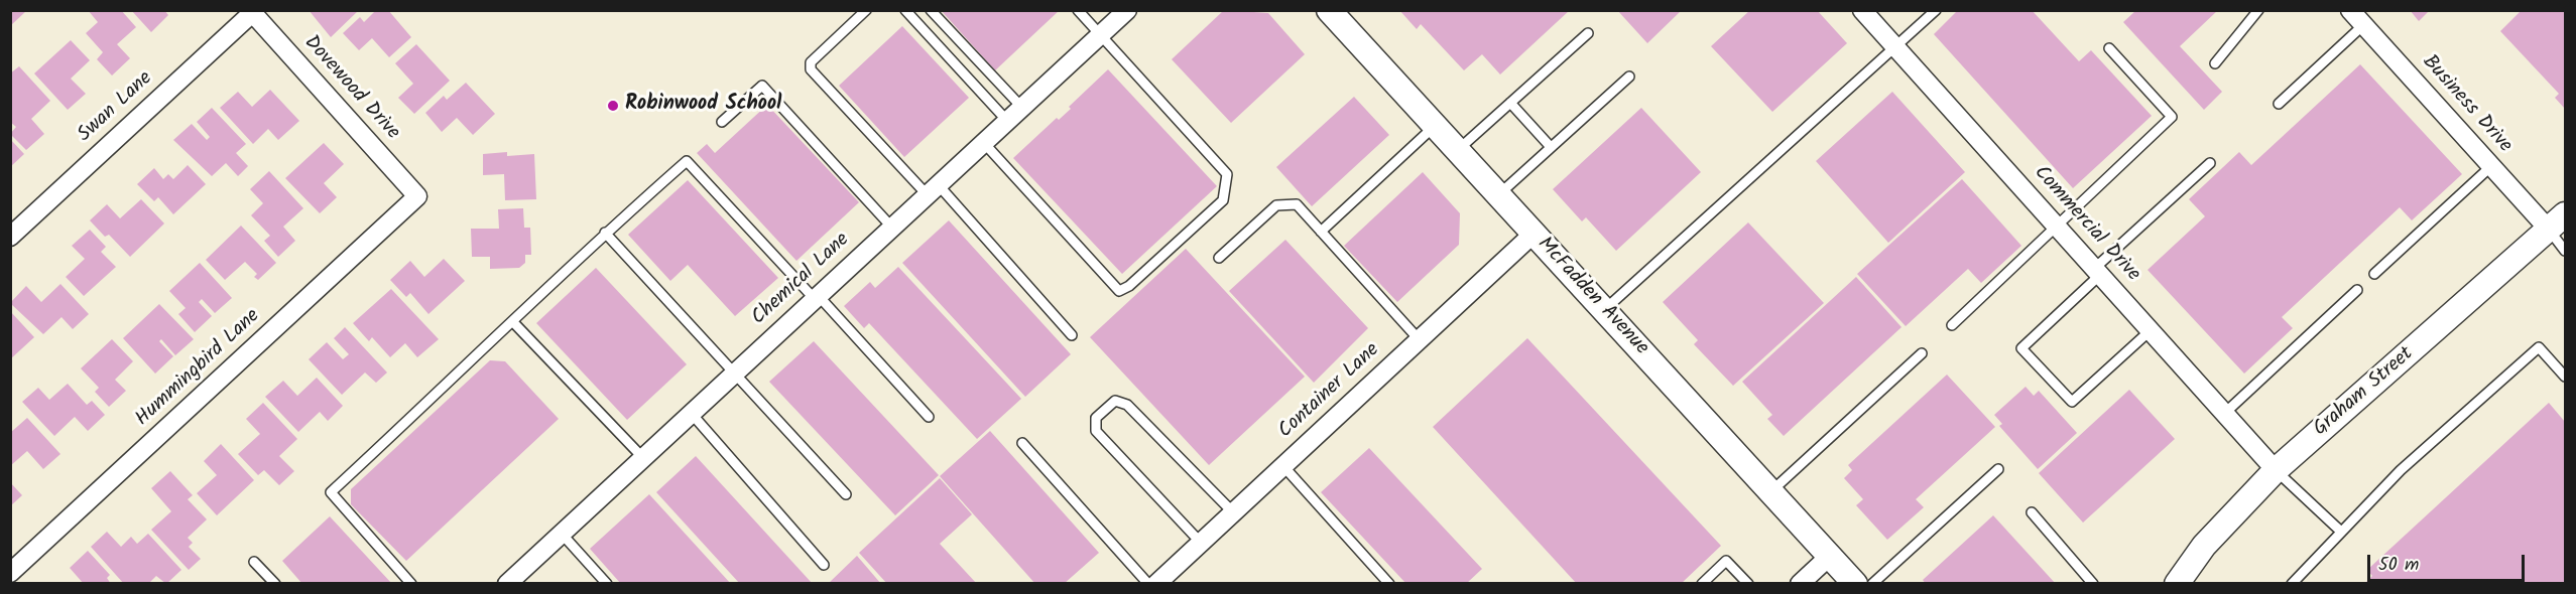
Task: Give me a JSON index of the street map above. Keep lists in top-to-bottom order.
{
  "streets": {
    "street": [
      "Dovewood Drive",
      "Business Drive",
      "Swan Lane",
      "Commercial Drive",
      "Chemical Lane",
      "McFadden Avenue",
      "Hummingbird Lane",
      "Container Lane",
      "Graham Street"
    ]
  },
  "crossings": [
    ["Dovewood Drive", "Swan Lane"],
    ["Dovewood Drive", "Hummingbird Lane"],
    ["Business Drive", "Graham Street"],
    ["Commercial Drive", "Graham Street"],
    ["McFadden Avenue", "Container Lane"]
  ],
  "places": ["Robinwood School"],
  "scale_bar": "50 m"
}
